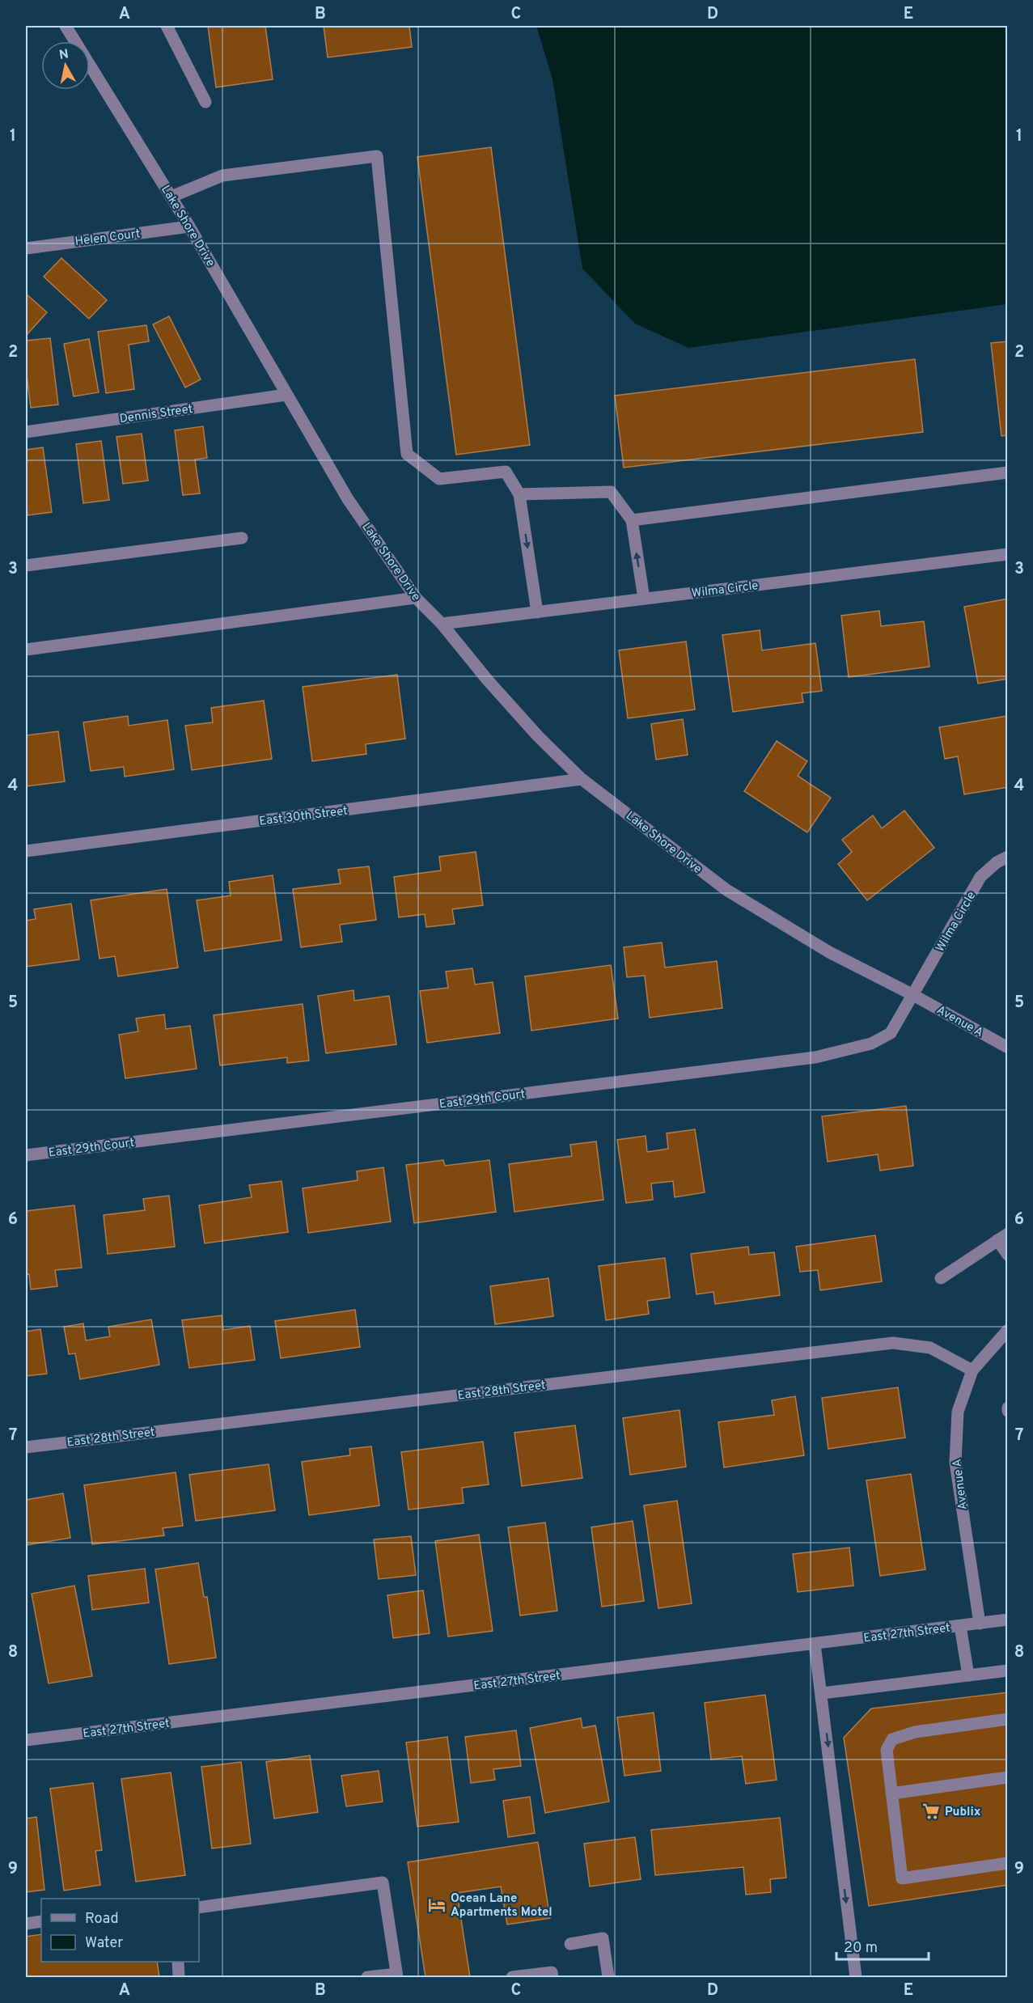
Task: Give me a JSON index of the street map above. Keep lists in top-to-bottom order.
{
  "streets": {
    "street": [
      "Lake Shore Drive",
      "Helen Court",
      "Dennis Street",
      "Wilma Circle",
      "East 30th Street",
      "Avenue A",
      "East 29th Court",
      "East 28th Street",
      "East 27th Street"
    ]
  },
  "crossings": [
    ["Lake Shore Drive", "Helen Court"],
    ["Lake Shore Drive", "Dennis Street"],
    ["Lake Shore Drive", "Wilma Circle"],
    ["Lake Shore Drive", "East 30th Street"],
    ["Lake Shore Drive", "Avenue A"],
    ["Lake Shore Drive", "East 29th Court"],
    ["Wilma Circle", "Avenue A"],
    ["Wilma Circle", "East 29th Court"],
    ["Avenue A", "East 29th Court"],
    ["Avenue A", "East 28th Street"],
    ["Avenue A", "East 27th Street"]
  ],
  "places": {
    "supermarket": ["Publix"],
    "hotel": ["Ocean Lane Apartments Motel"]
  },
  "legend": ["Road", "Water"],
  "scale_bar": "20 m",
  "north": "top",
  "grid": {
    "columns": [
      "A",
      "B",
      "C",
      "D",
      "E"
    ],
    "rows": [
      "1",
      "2",
      "3",
      "4",
      "5",
      "6",
      "7",
      "8",
      "9"
    ]
  }
}
